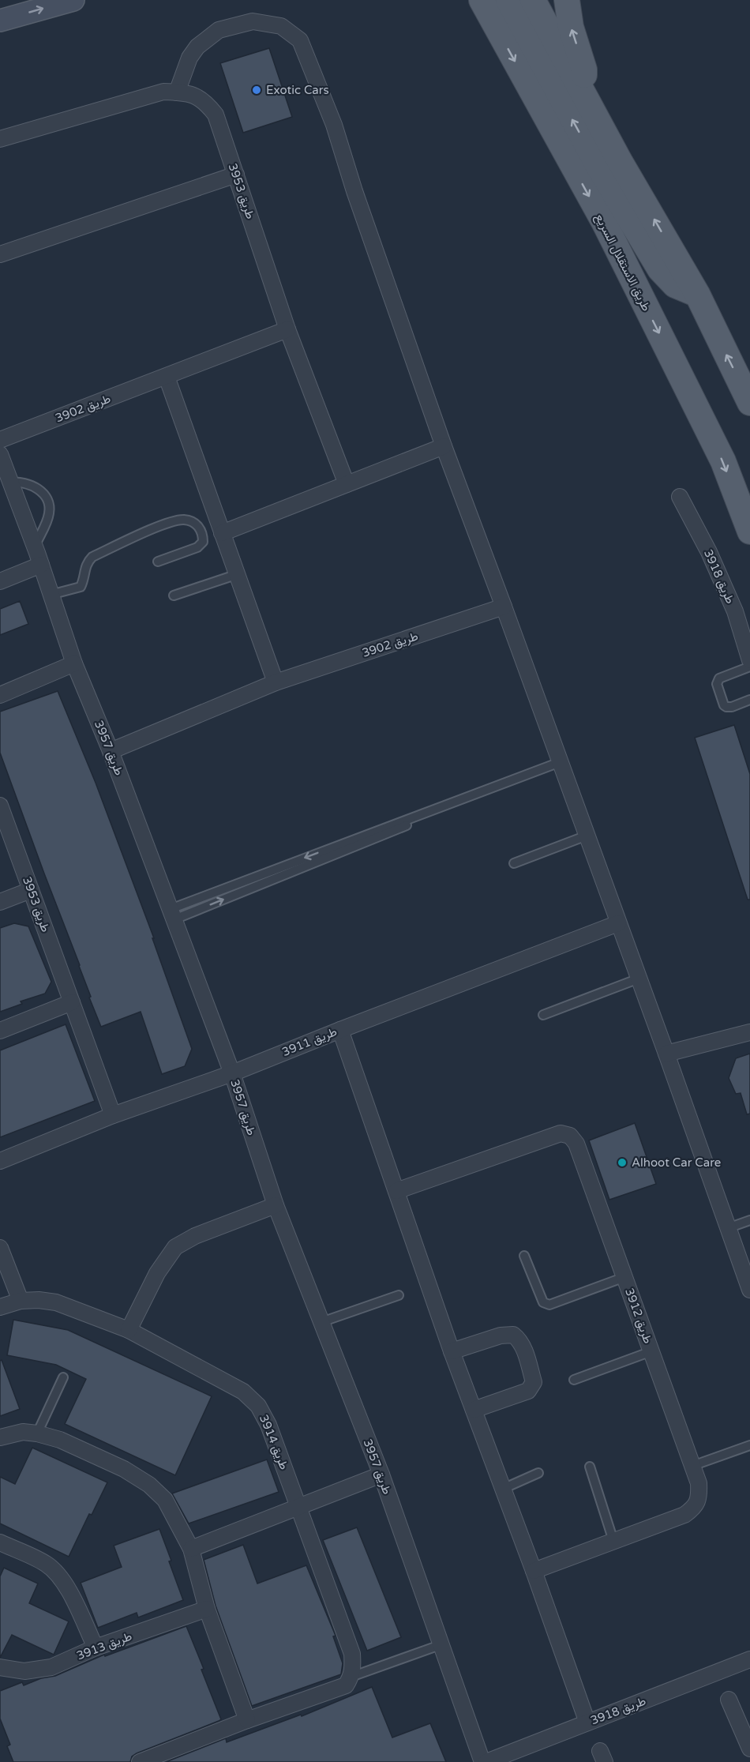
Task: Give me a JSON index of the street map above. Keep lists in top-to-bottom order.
{
  "streets": {
    "main road": ["طريق الاستقلال السريع"],
    "street": [
      "طريق 3953",
      "طريق 3902",
      "طريق 3918",
      "طريق 3957",
      "طريق 3911",
      "طريق 3912",
      "طريق 3914",
      "طريق 3913"
    ]
  },
  "crossings": [
    ["طريق 3953", "طريق 3902"],
    ["طريق 3953", "طريق 3911"],
    ["طريق 3902", "طريق 3957"],
    ["طريق 3957", "طريق 3911"]
  ],
  "places": ["Exotic Cars", "Alhoot Car Care"]
}
